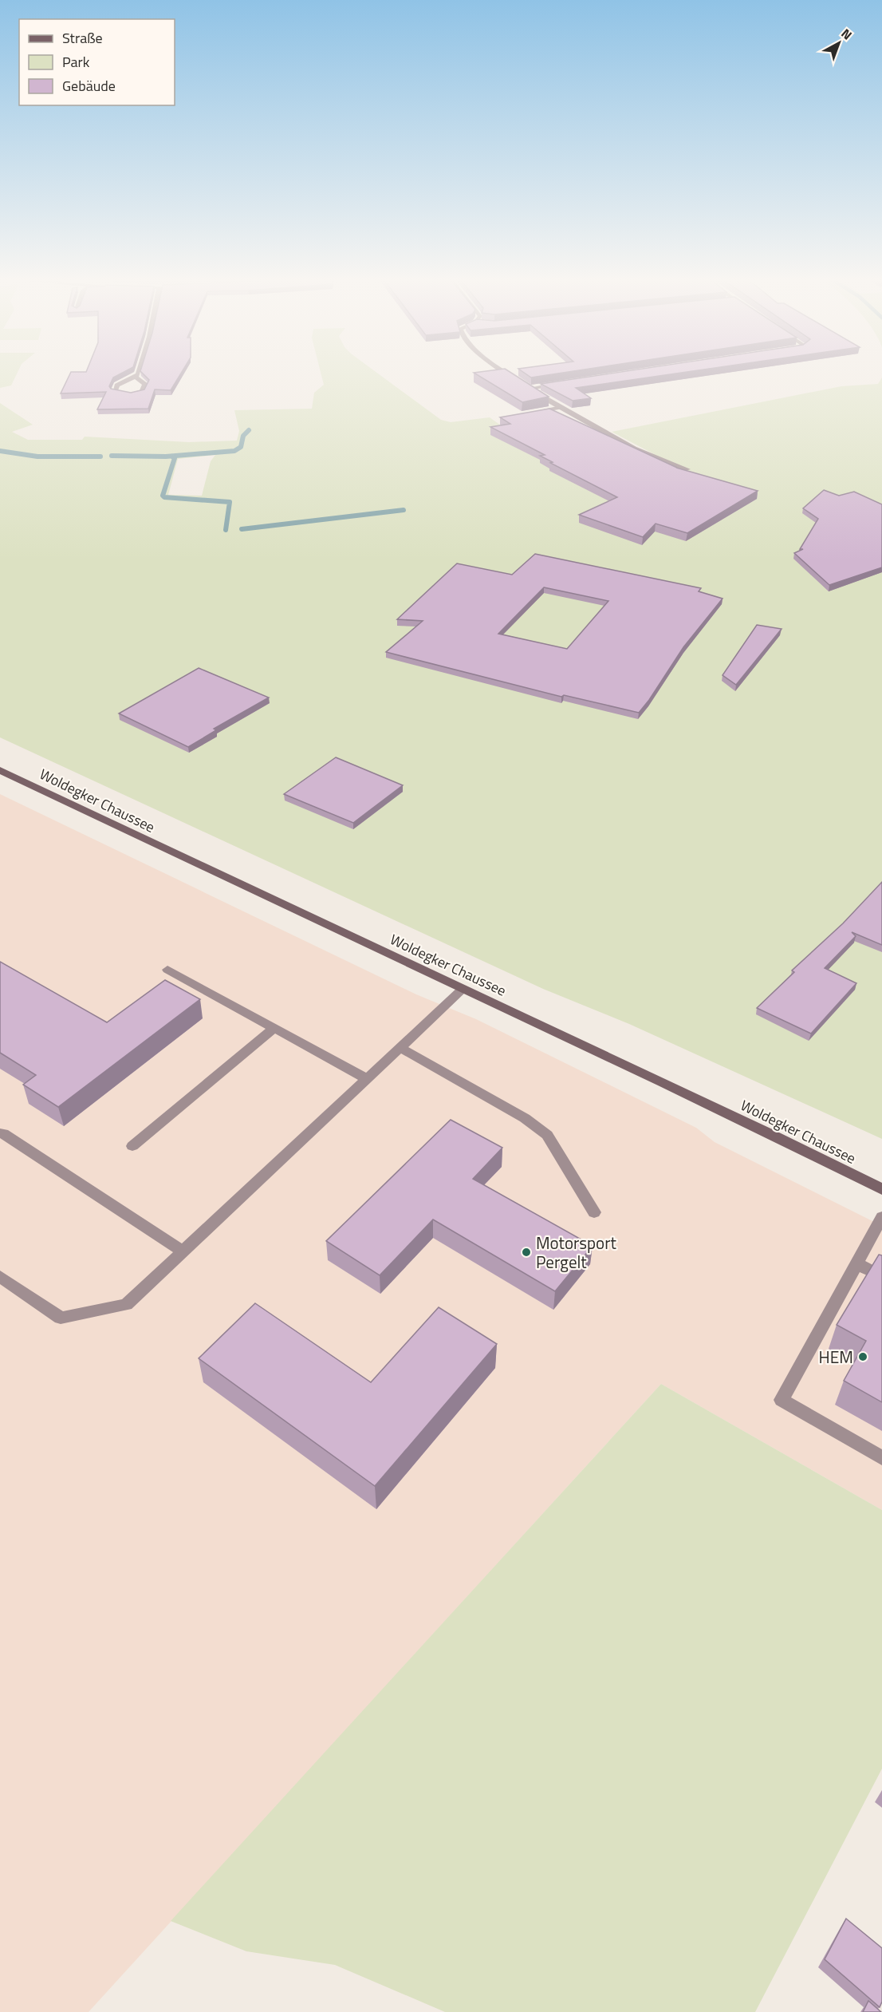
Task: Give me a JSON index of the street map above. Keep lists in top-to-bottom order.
{
  "streets": {
    "main road": ["Woldegker Chaussee"]
  },
  "places": ["Motorsport Pergelt", "HEM"],
  "legend": ["Straße", "Park", "Gebäude"],
  "north": "top right"
}
